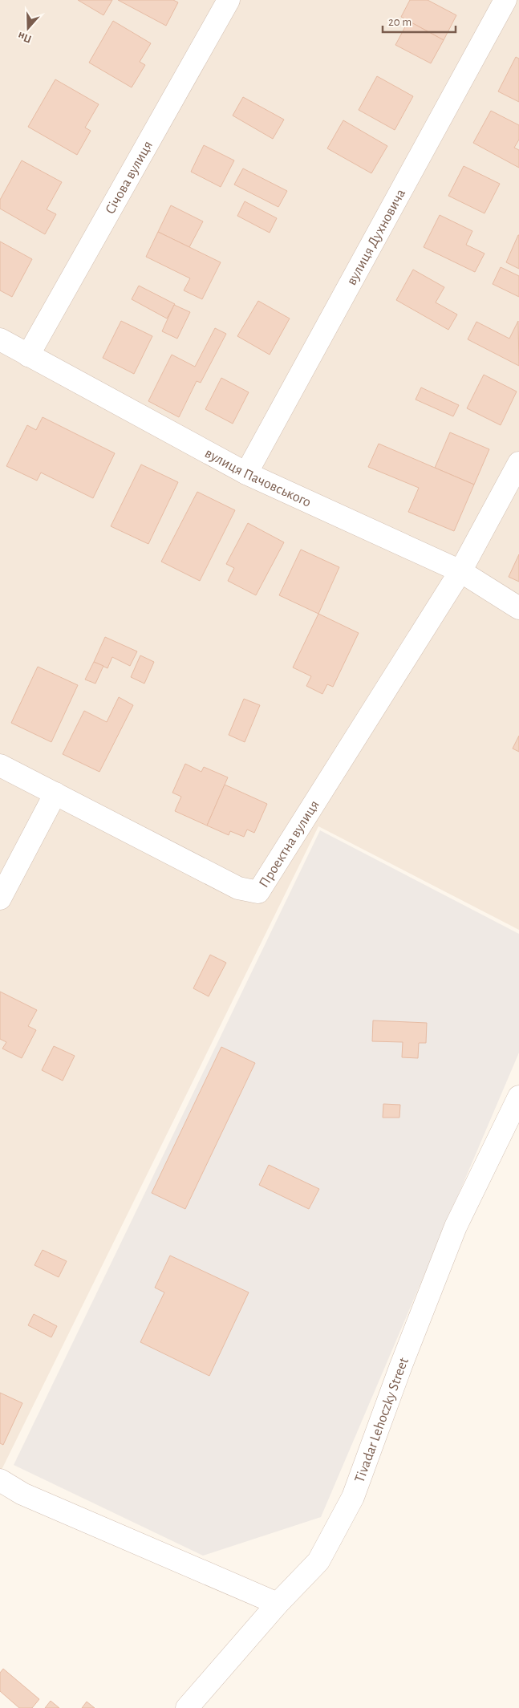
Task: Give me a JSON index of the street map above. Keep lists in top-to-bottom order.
{
  "streets": {
    "street": [
      "Січова вулиця",
      "вулиця Духновича",
      "вулиця Пачовського",
      "Проектна вулиця",
      "Tivadar Lehoczky Street"
    ]
  },
  "crossings": [
    ["Січова вулиця", "вулиця Пачовського"],
    ["вулиця Духновича", "вулиця Пачовського"],
    ["вулиця Пачовського", "Проектна вулиця"]
  ],
  "scale_bar": "20 m",
  "north": "bottom"
}
